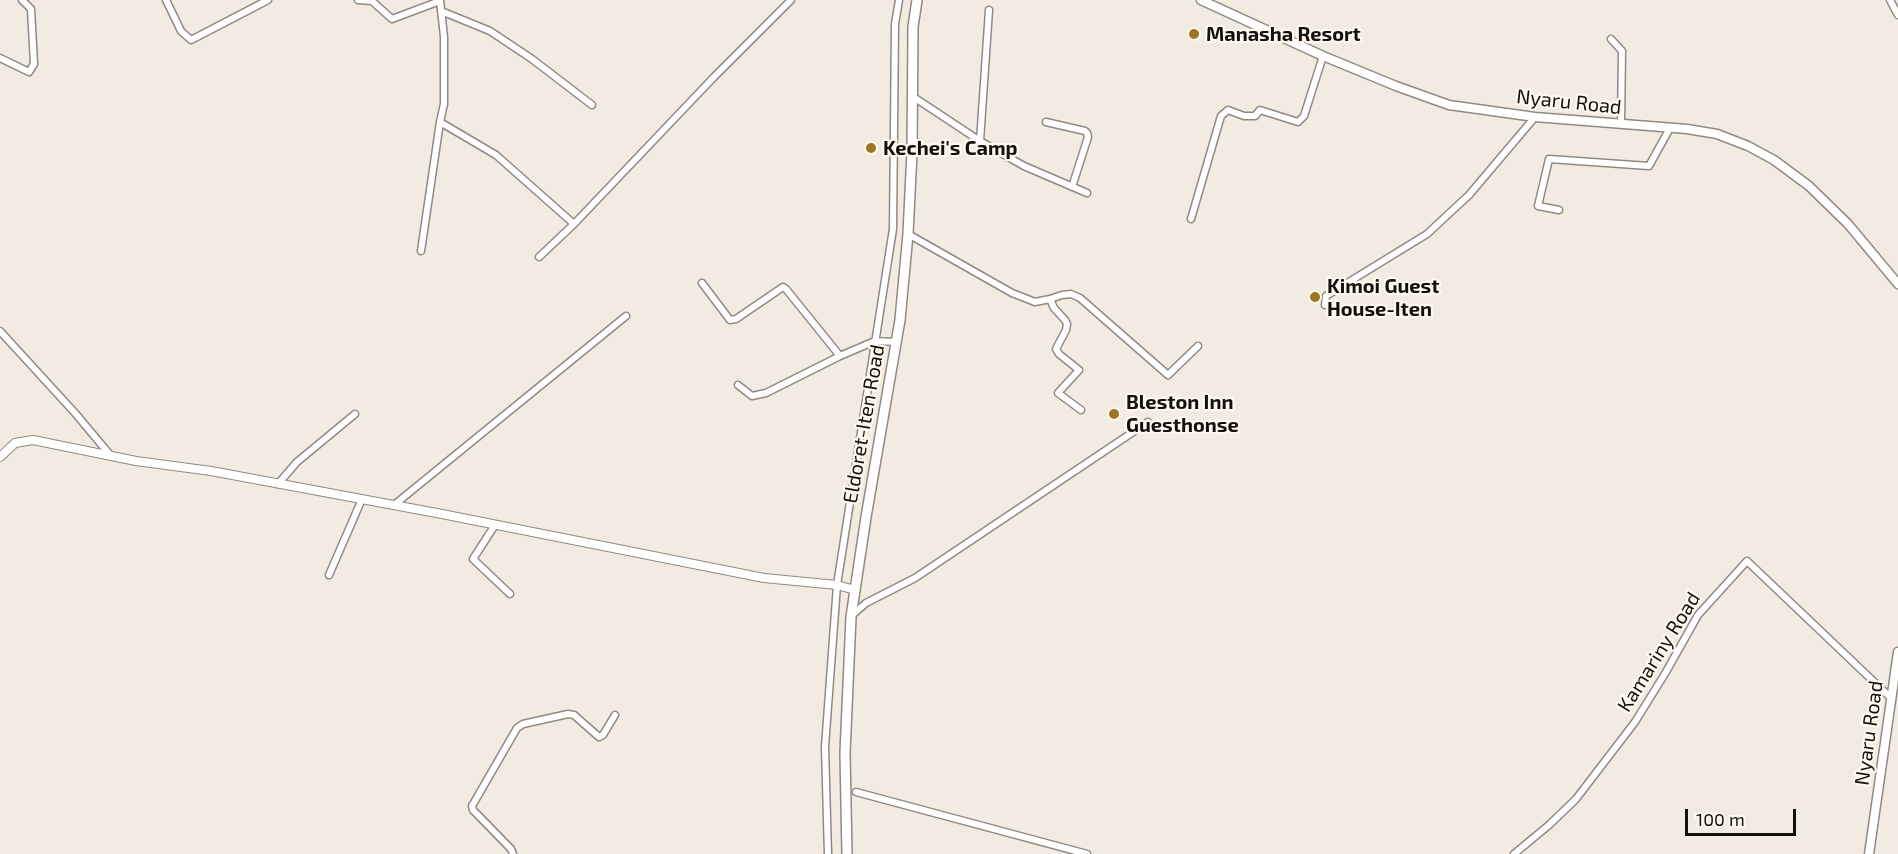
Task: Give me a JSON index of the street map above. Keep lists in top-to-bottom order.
{
  "streets": {
    "main road": ["Nyaru Road", "Eldoret-Iten Road"],
    "street": ["Kamariny Road"]
  },
  "crossings": [
    ["Nyaru Road", "Kamariny Road"]
  ],
  "places": [
    "Manasha Resort",
    "Kechei's Camp",
    "Kimoi Guest House-Iten",
    "Bleston Inn Guesthonse"
  ],
  "scale_bar": "100 m"
}
